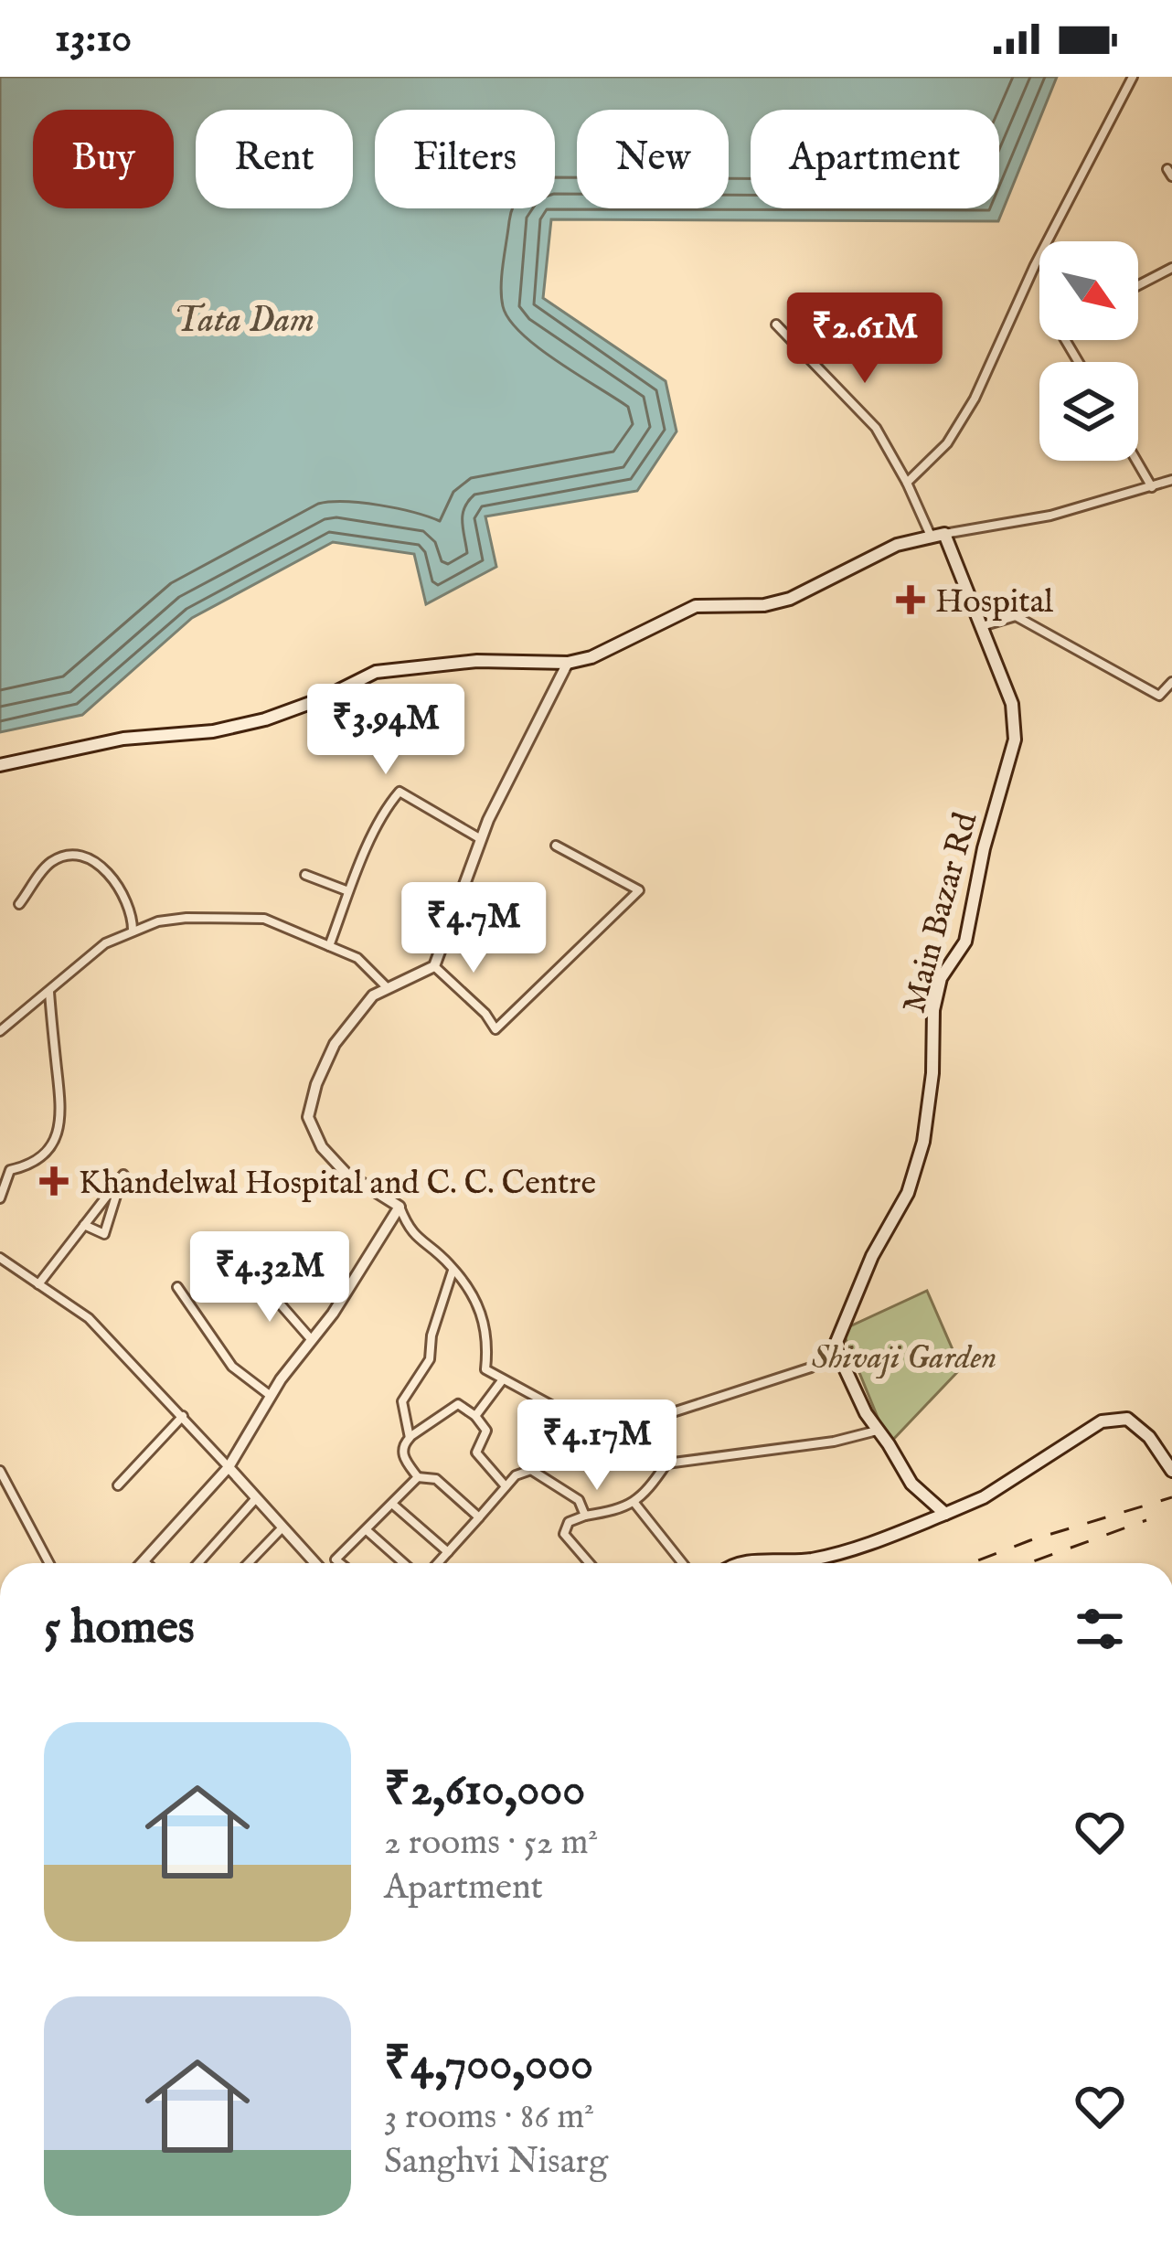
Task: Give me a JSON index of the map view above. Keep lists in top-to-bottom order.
{
  "streets": {
    "main road": ["Main Bazar Rd"]
  },
  "water": ["Tata Dam"],
  "parks": ["Shivaji Garden"],
  "places": {
    "health": ["Hospital", "Khandelwal Hospital and C. C. Centre"]
  },
  "north": "bottom right",
  "page": {
    "status": "13:10",
    "chip": [
      "Buy",
      "Rent",
      "Filters",
      "New",
      "Apartment"
    ],
    "price": [
      "₹2.61M",
      "₹3.94M",
      "₹4.7M",
      "₹4.32M",
      "₹4.17M"
    ],
    "heading": "5 homes",
    "list": [
      {
        "name": "₹2,610,000",
        "note": "2 rooms · 52 m² · Apartment"
      },
      {
        "name": "₹4,700,000",
        "note": "3 rooms · 86 m² · Sanghvi Nisarg"
      }
    ]
  }
}
